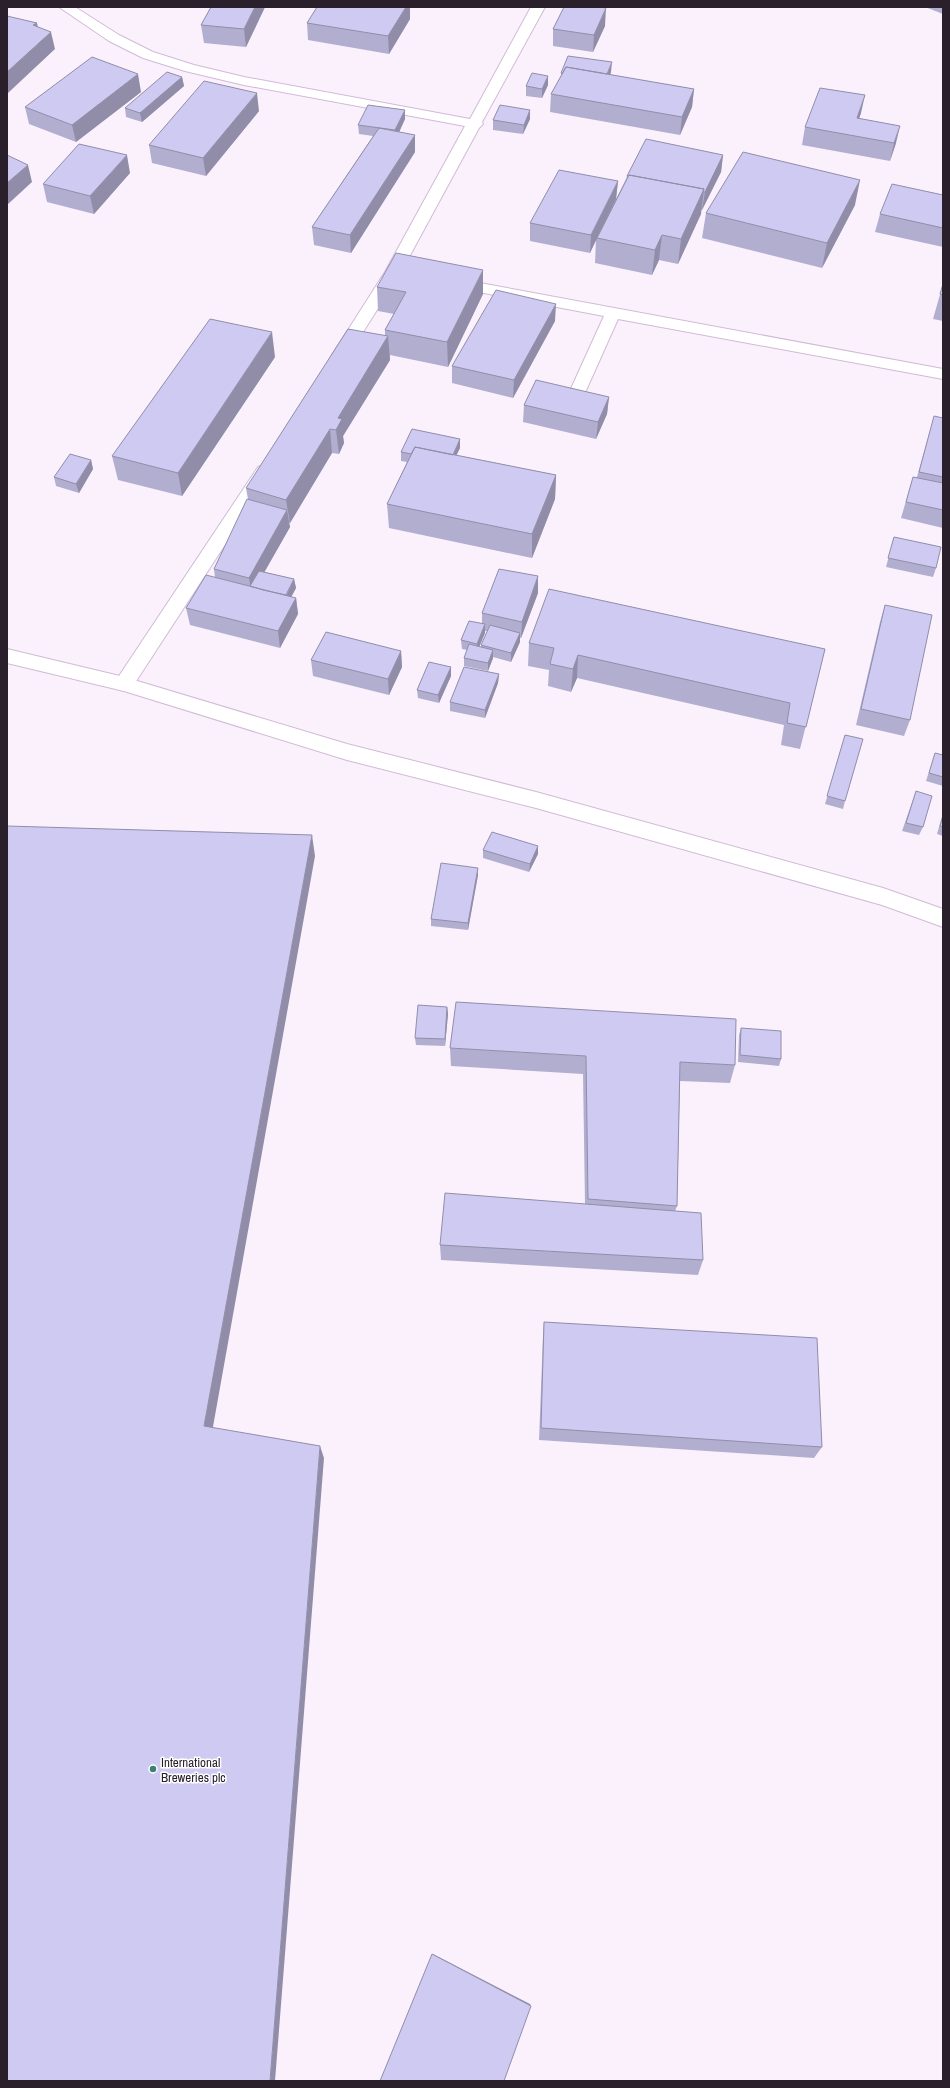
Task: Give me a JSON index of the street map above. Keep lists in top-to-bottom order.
{
  "places": ["International Breweries plc"]
}
